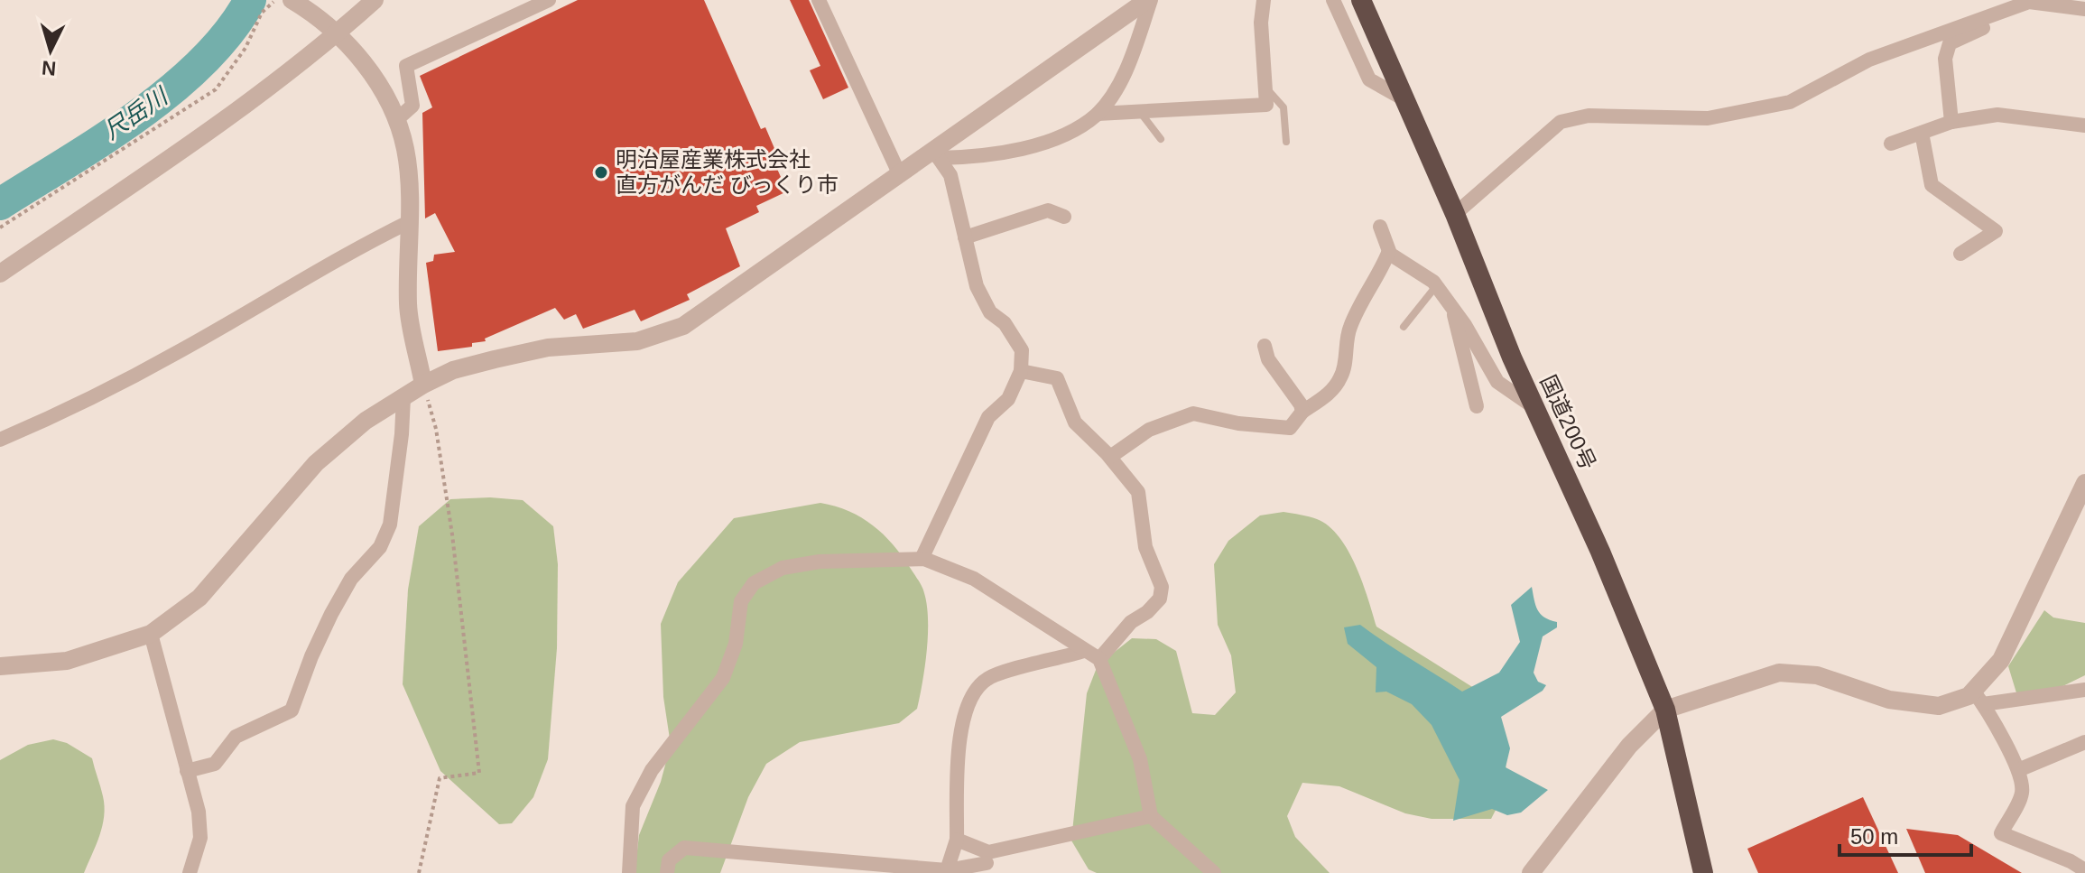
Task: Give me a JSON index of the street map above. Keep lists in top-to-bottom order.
{
  "streets": {
    "highway": ["国道200号"]
  },
  "water": ["尺岳川"],
  "places": ["明治屋産業株式会社 直方がんだ びっくり市"],
  "scale_bar": "50 m",
  "north": "bottom"
}
